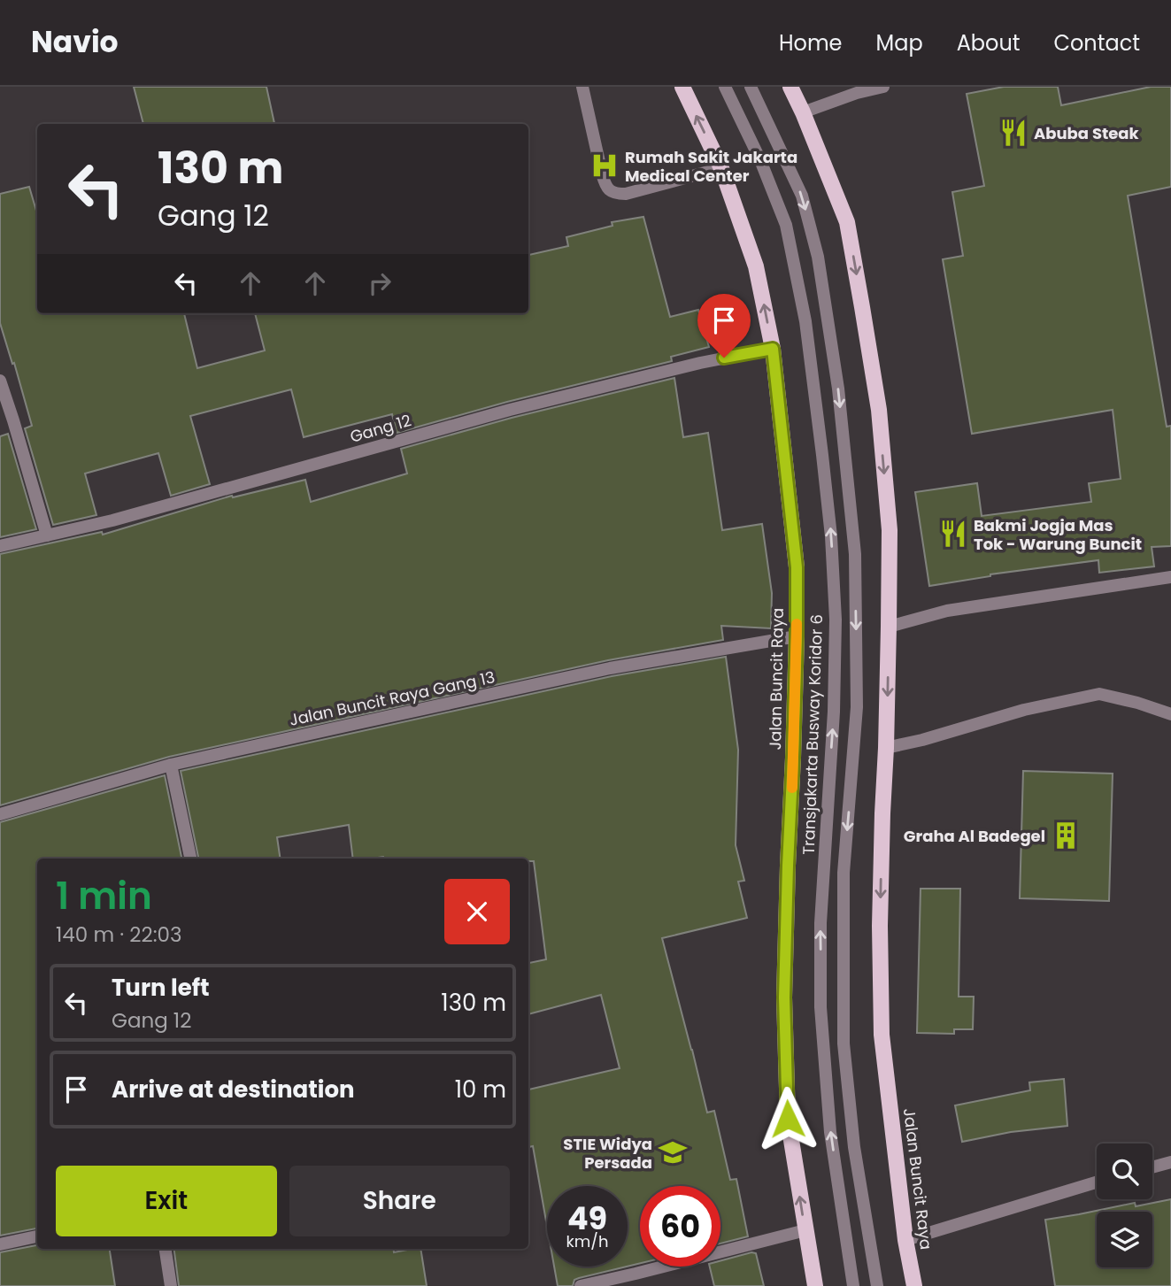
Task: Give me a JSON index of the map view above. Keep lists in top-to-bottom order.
{
  "streets": {
    "main road": ["Jalan Buncit Raya"],
    "street": ["Gang 12", "Jalan Buncit Raya Gang 13", "Transjakarta Busway Koridor 6"]
  },
  "crossings": [
    ["Gang 12", "Jalan Buncit Raya"],
    ["Jalan Buncit Raya", "Jalan Buncit Raya Gang 13"]
  ],
  "places": {
    "restaurant": ["Abuba Steak", "Bakmi Jogja Mas Tok - Warung Buncit"],
    "hospital": ["Rumah Sakit Jakarta Medical Center"],
    "building": ["Graha Al Badegel"],
    "school or university": ["STIE Widya Persada"]
  },
  "page": {
    "header": "Navio",
    "nav": [
      "Home",
      "Map",
      "About",
      "Contact"
    ],
    "turn": ["130 m", "Gang 12"],
    "heading": ["1 min", "140 m · 22:03"],
    "list": [
      {
        "name": "Turn left",
        "note": "Gang 12",
        "value": "130 m"
      },
      {
        "name": "Arrive at destination",
        "value": "10 m"
      }
    ],
    "buttons": ["Exit", "Share"],
    "speed": "49 km/h",
    "limit": "60"
  }
}
